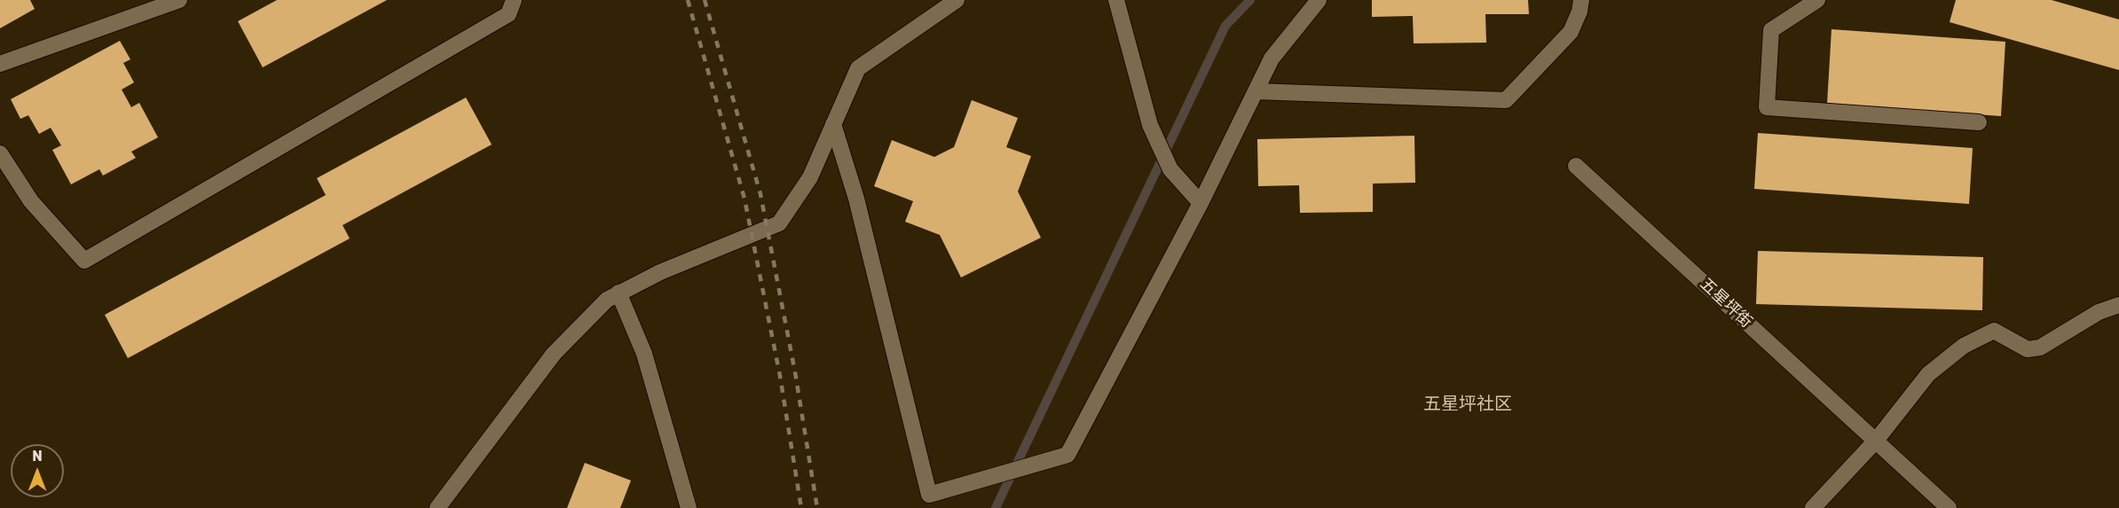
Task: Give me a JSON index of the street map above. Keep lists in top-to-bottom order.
{
  "streets": {
    "street": ["五星坪街"]
  },
  "districts": ["五星坪社区"],
  "north": "top"
}
